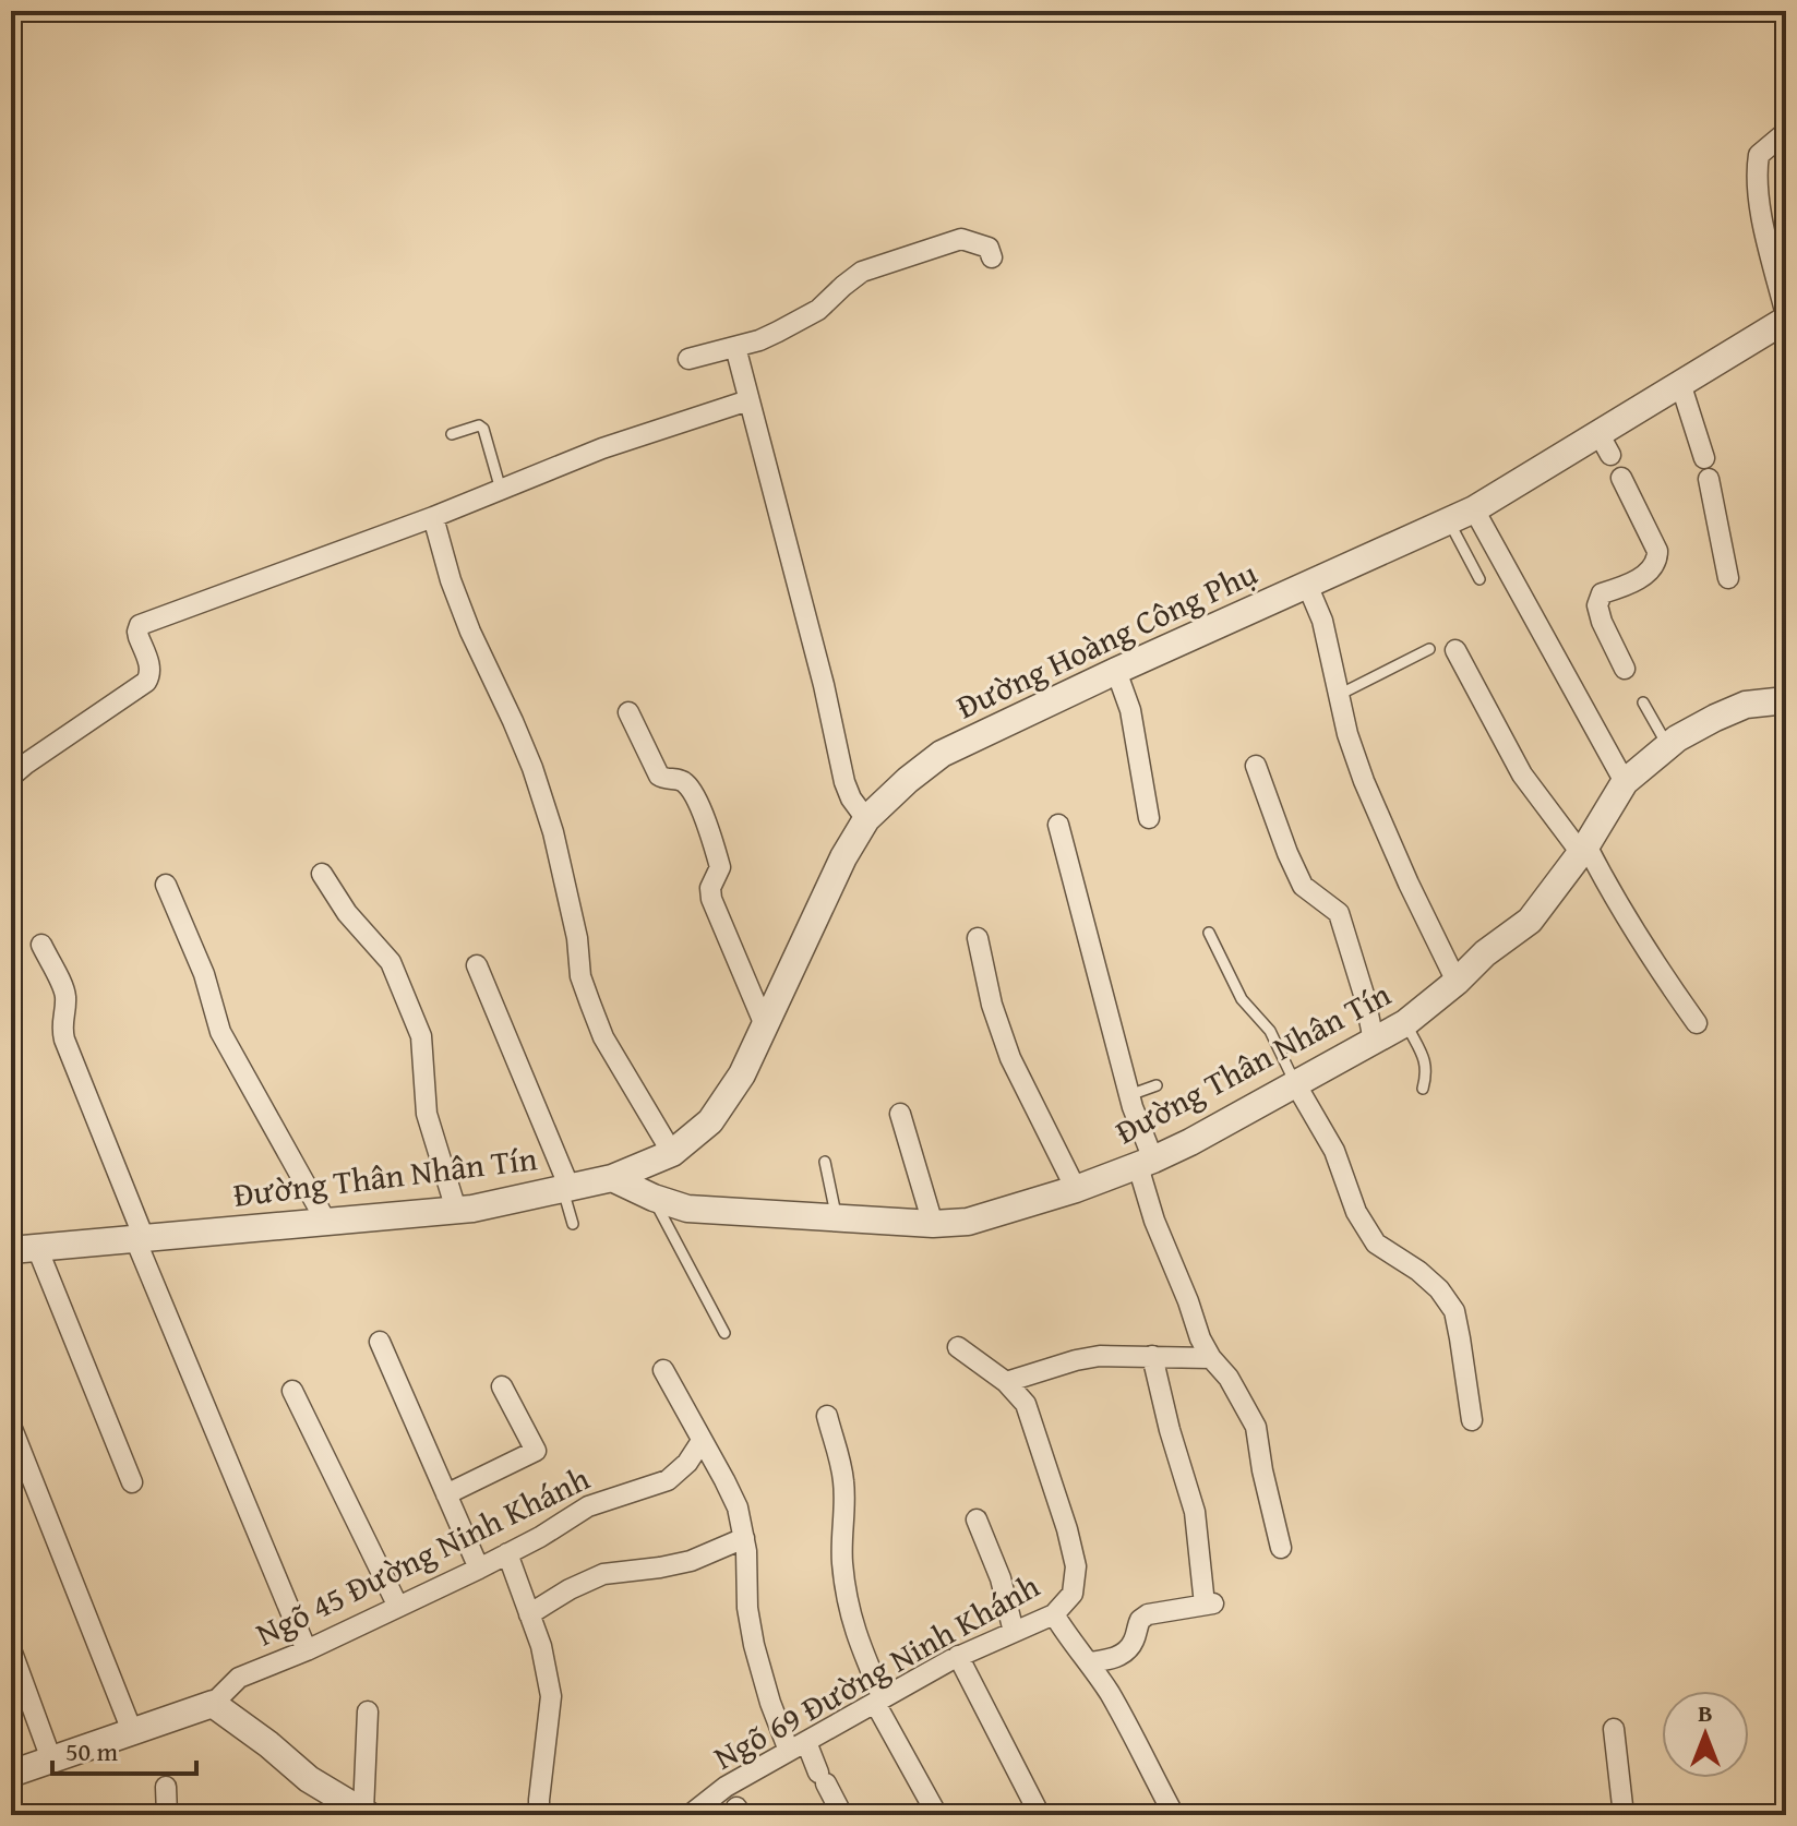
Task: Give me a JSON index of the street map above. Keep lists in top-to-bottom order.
{
  "streets": {
    "street": [
      "Đường Hoàng Công Phụ",
      "Đường Thân Nhân Tín",
      "Ngõ 45 Đường Ninh Khánh",
      "Ngõ 69 Đường Ninh Khánh"
    ]
  },
  "crossings": [
    ["Đường Hoàng Công Phụ", "Đường Thân Nhân Tín"]
  ],
  "scale_bar": "50 m",
  "north": "top"
}
